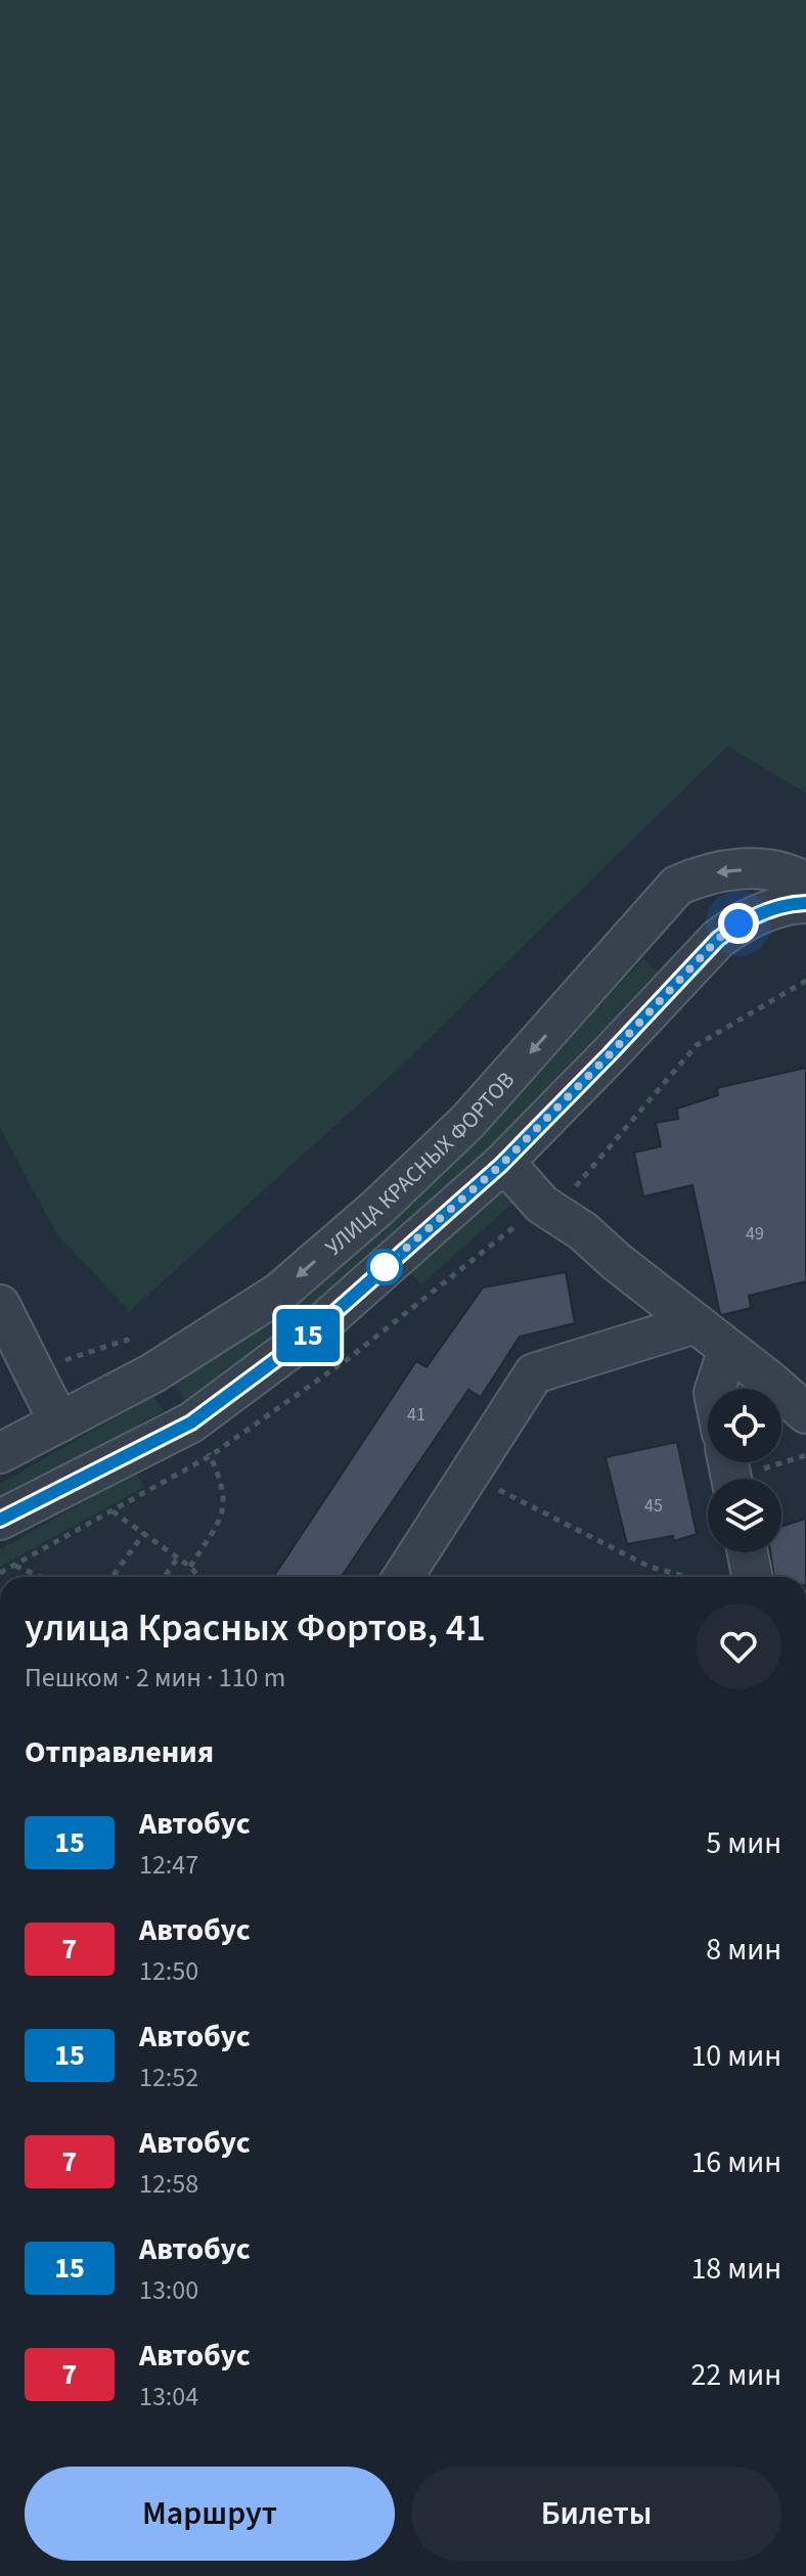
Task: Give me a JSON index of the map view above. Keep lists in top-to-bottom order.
{
  "streets": {
    "street": ["УЛИЦА КРАСНЫХ ФОРТОВ"]
  },
  "lines": ["bus line 15"],
  "house_numbers": ["49", "41", "45"],
  "page": {
    "on_map": "15",
    "heading": [
      ["улица Красных Фортов, 41", "Пешком · 2 мин · 110 m"],
      "Отправления"
    ],
    "list": [
      {
        "mark": "15",
        "name": "Автобус",
        "note": "12:47",
        "value": "5 мин"
      },
      {
        "mark": "7",
        "name": "Автобус",
        "note": "12:50",
        "value": "8 мин"
      },
      {
        "mark": "15",
        "name": "Автобус",
        "note": "12:52",
        "value": "10 мин"
      },
      {
        "mark": "7",
        "name": "Автобус",
        "note": "12:58",
        "value": "16 мин"
      },
      {
        "mark": "15",
        "name": "Автобус",
        "note": "13:00",
        "value": "18 мин"
      },
      {
        "mark": "7",
        "name": "Автобус",
        "note": "13:04",
        "value": "22 мин"
      }
    ],
    "buttons": ["Маршрут", "Билеты"]
  }
}
